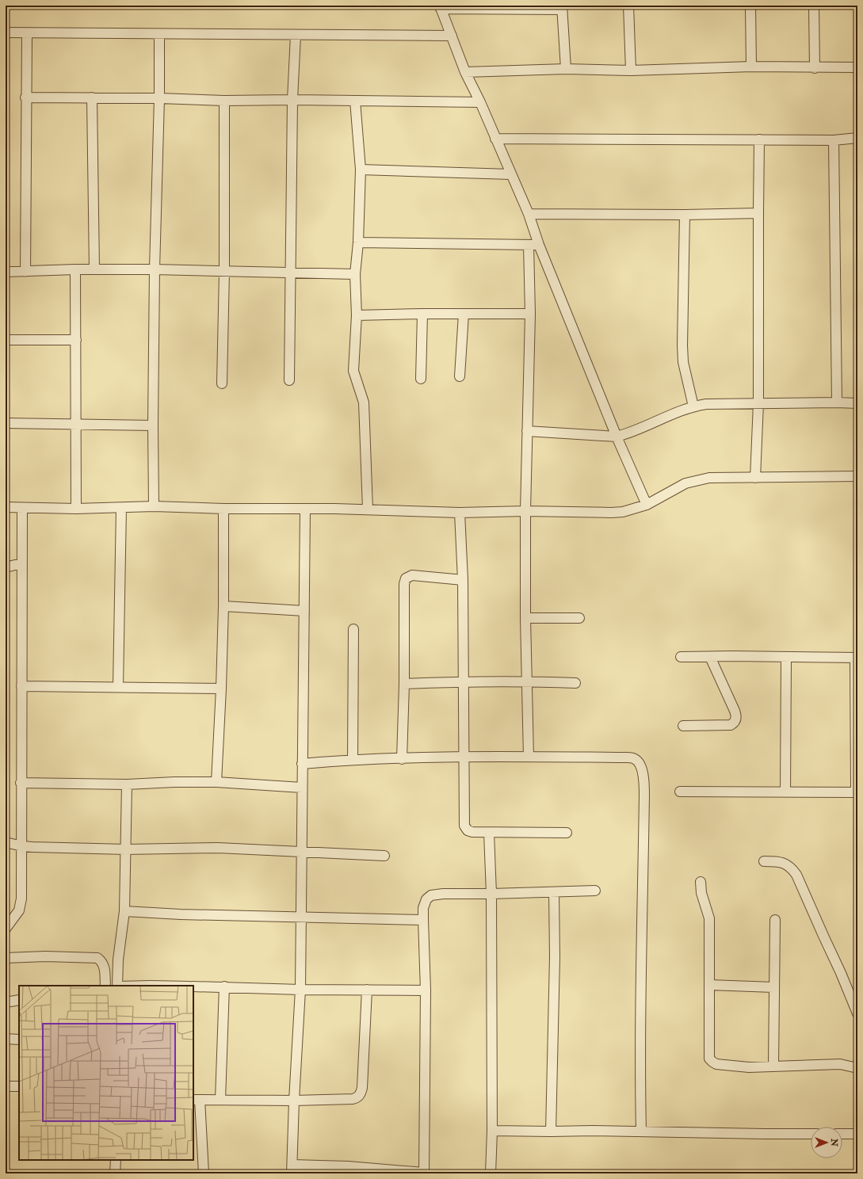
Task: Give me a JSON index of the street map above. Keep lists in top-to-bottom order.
{
  "north": "right"
}
